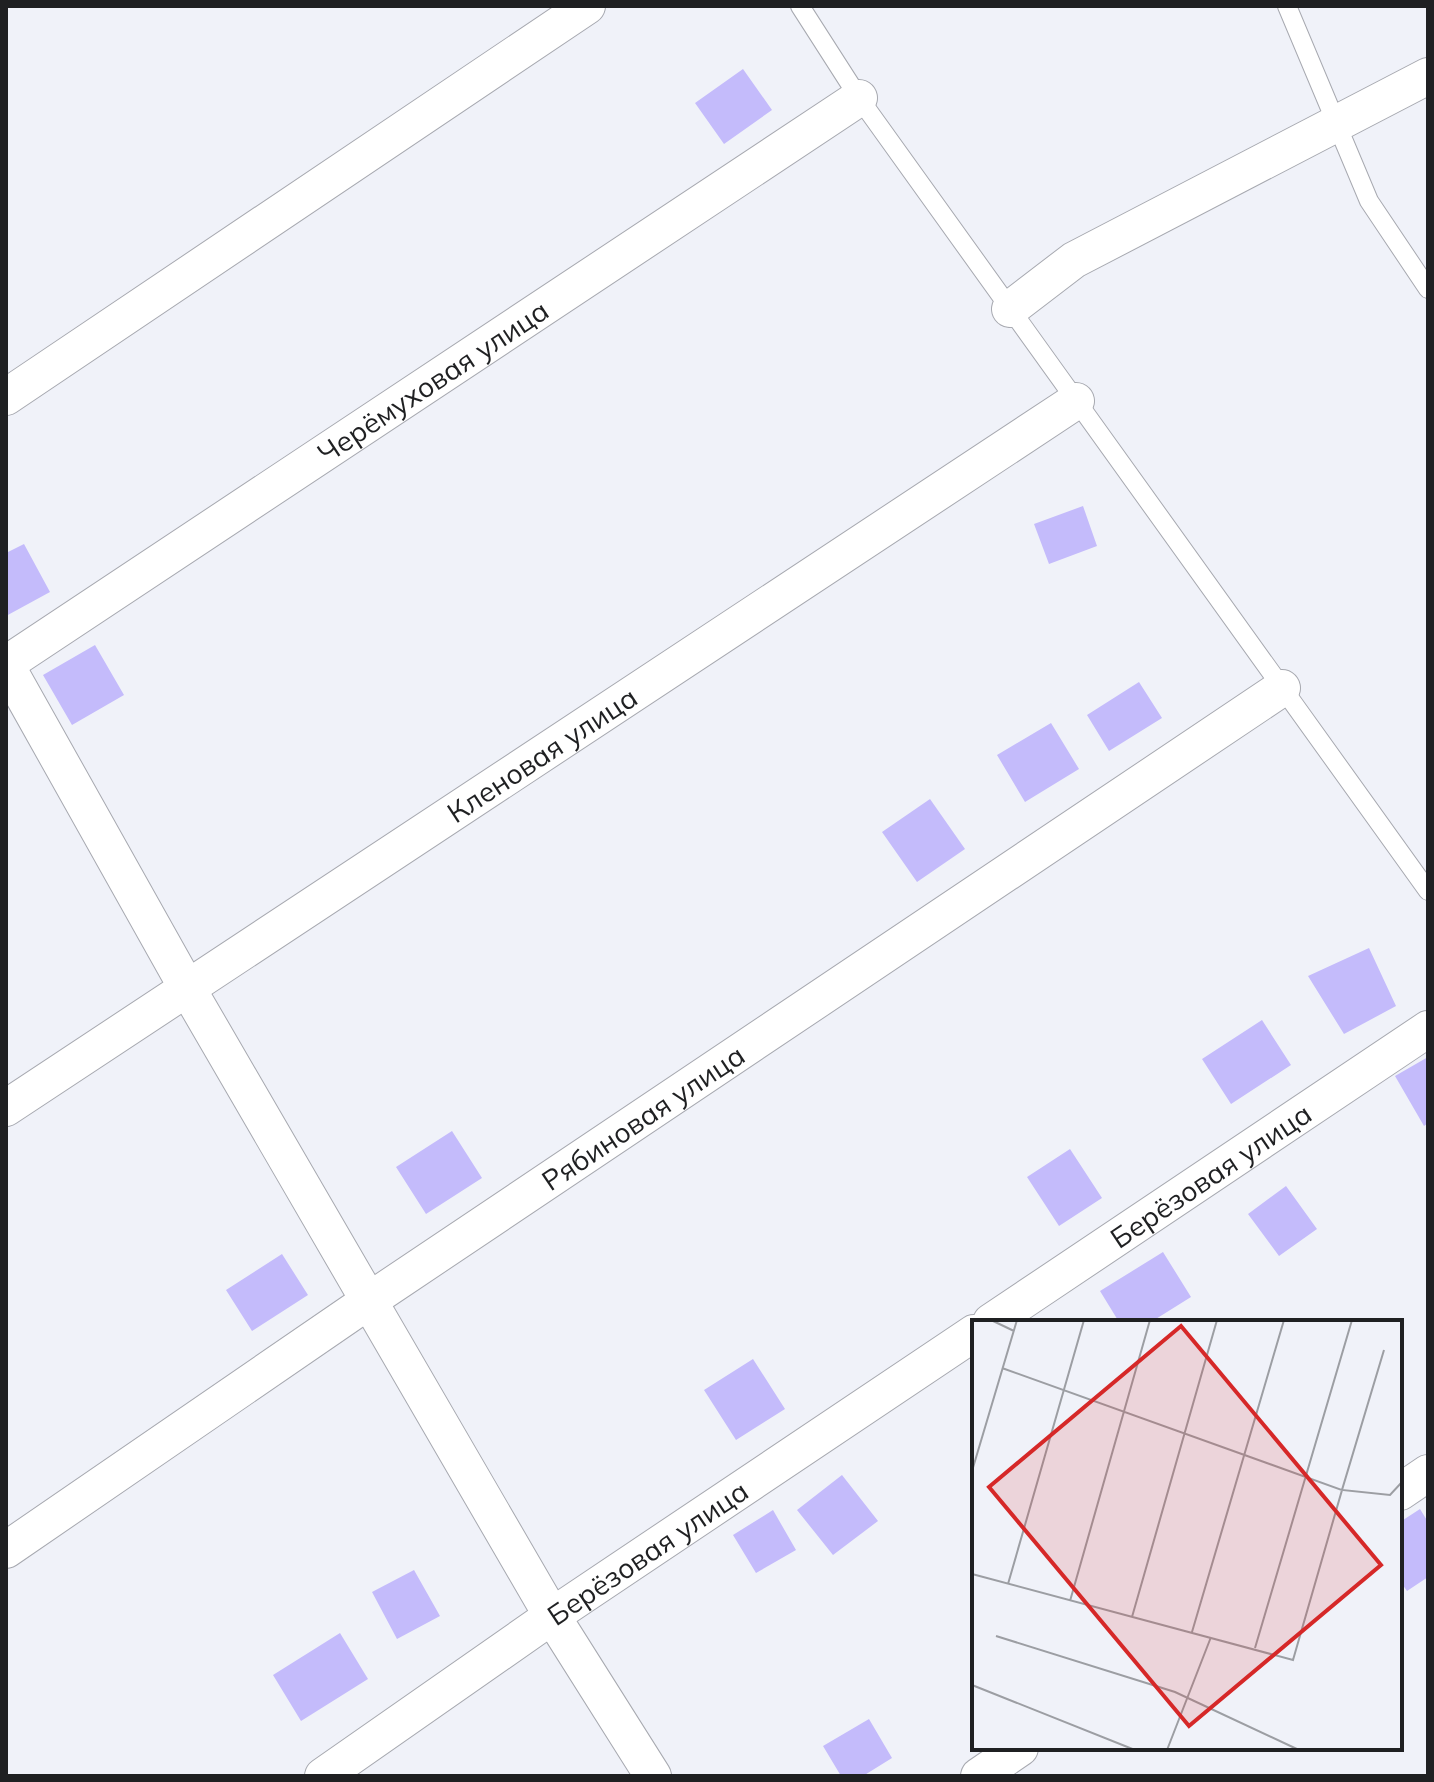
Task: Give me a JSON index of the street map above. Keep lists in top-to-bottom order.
{
  "streets": {
    "street": [
      "Черёмуховая улица",
      "Кленовая улица",
      "Рябиновая улица",
      "Берёзовая улица"
    ]
  }
}
